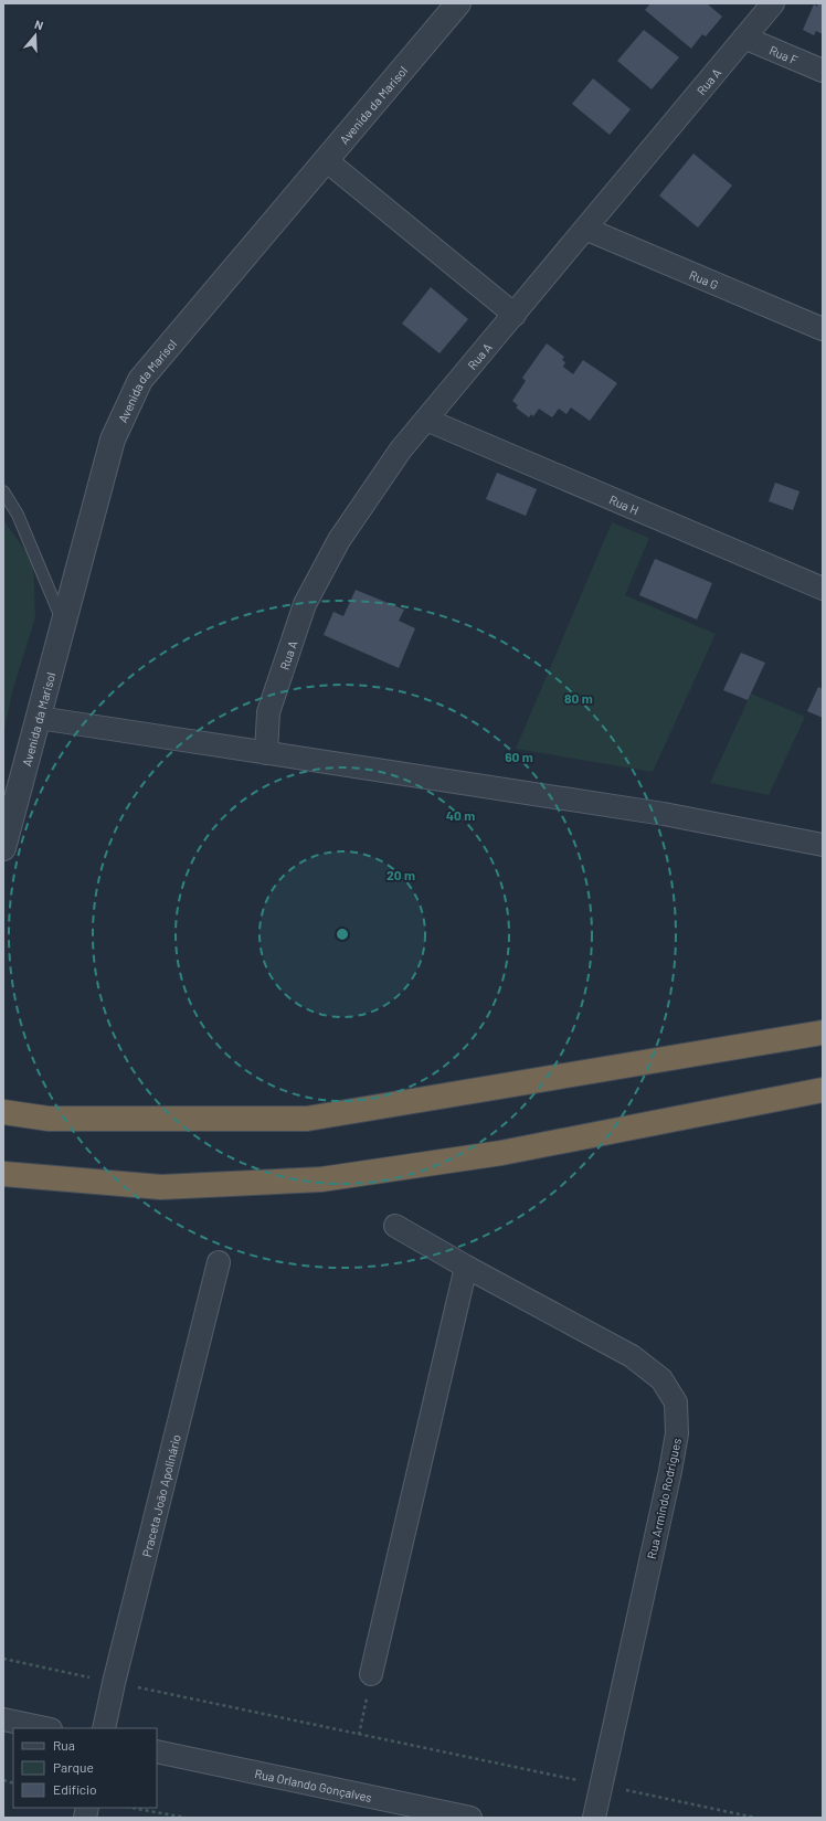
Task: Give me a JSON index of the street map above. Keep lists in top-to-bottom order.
{
  "streets": {
    "street": [
      "Rua F",
      "Rua A",
      "Avenida da Marisol",
      "Rua G",
      "Rua H",
      "Praceta João Apolinário",
      "Rua Armindo Rodrigues",
      "Rua Orlando Gonçalves"
    ]
  },
  "crossings": [
    ["Rua F", "Rua A"],
    ["Rua A", "Rua G"],
    ["Rua A", "Rua H"]
  ],
  "legend": ["Rua", "Parque", "Edifício"],
  "north": "top",
  "rings": [
    "80 m",
    "60 m",
    "40 m",
    "20 m"
  ]
}
